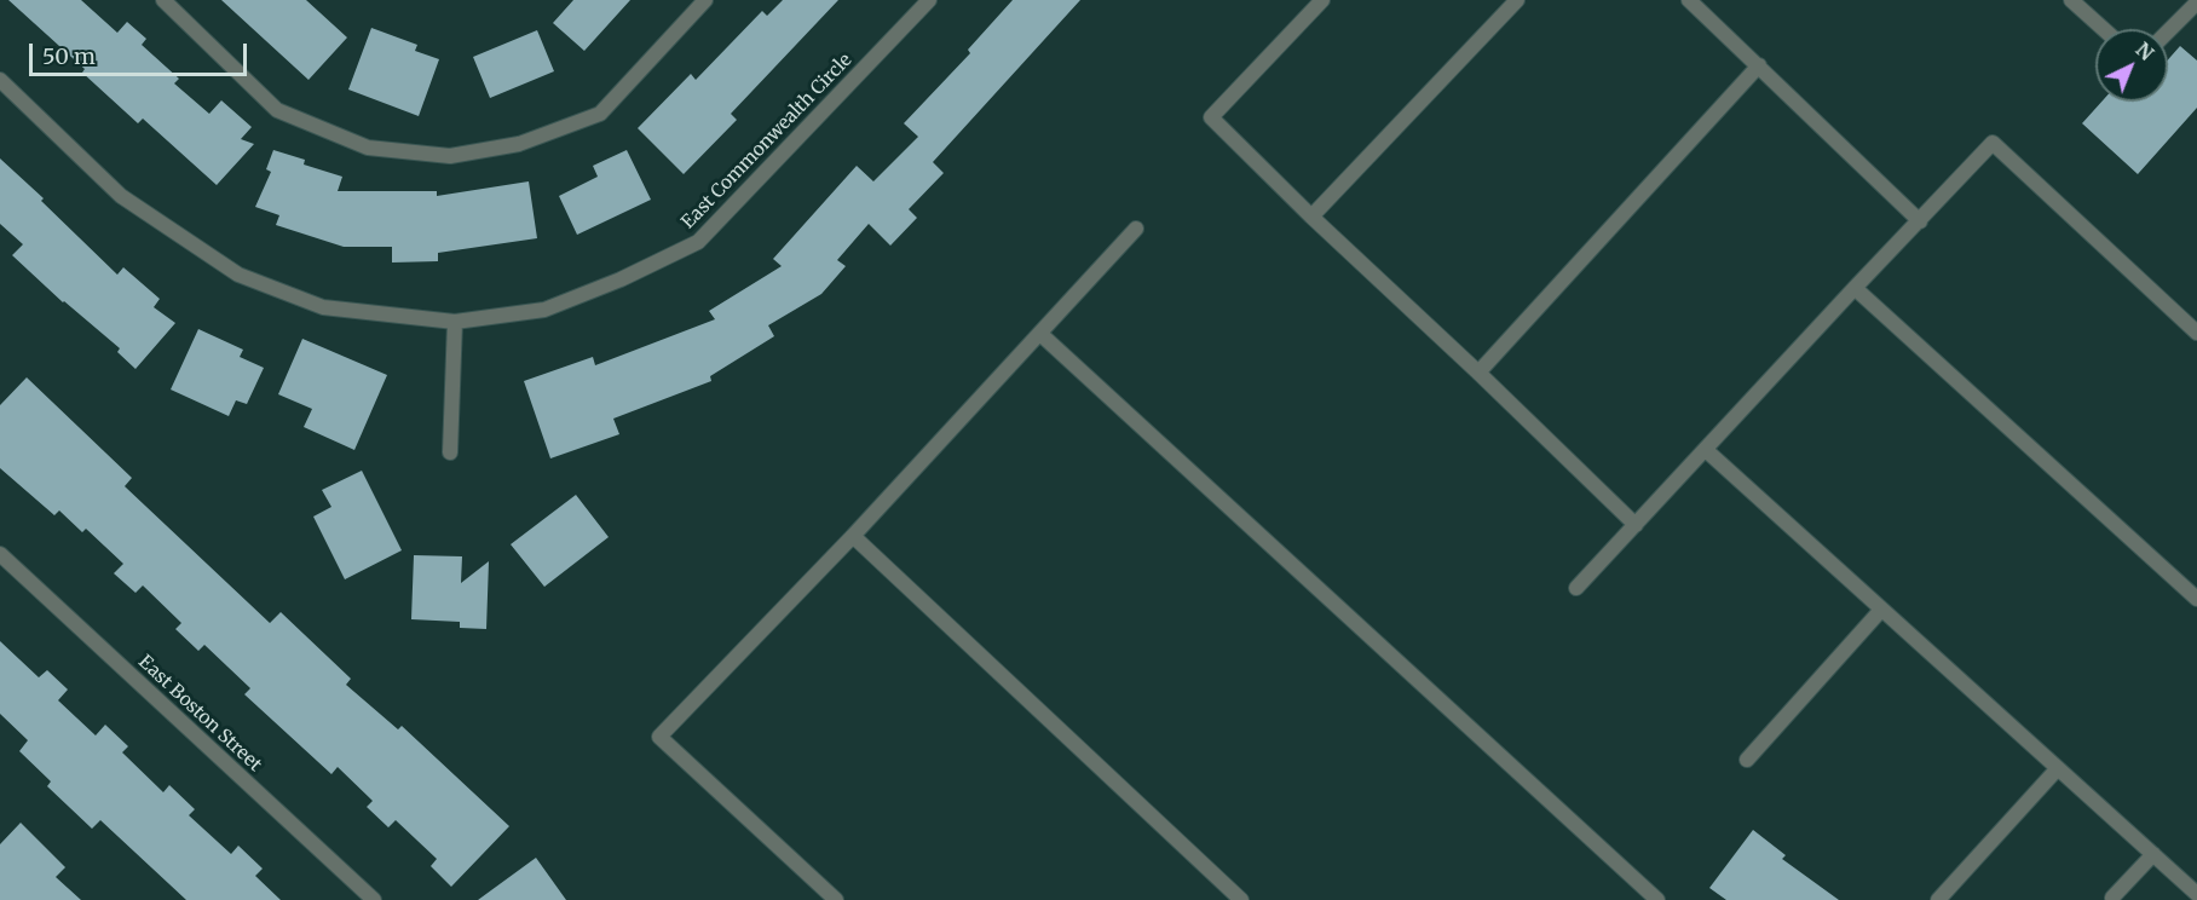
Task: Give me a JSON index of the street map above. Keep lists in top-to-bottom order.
{
  "streets": {
    "street": ["East Commonwealth Circle", "East Boston Street"]
  },
  "scale_bar": "50 m",
  "north": "top right"
}
